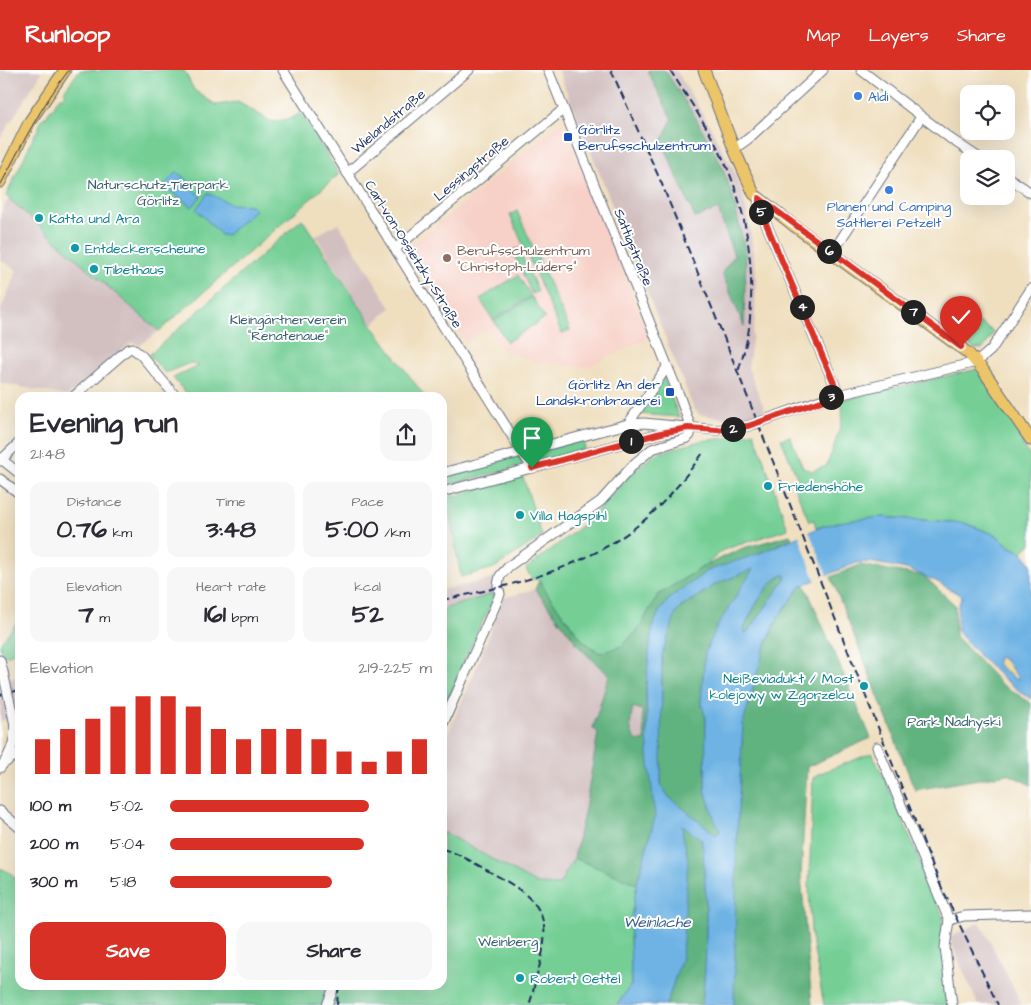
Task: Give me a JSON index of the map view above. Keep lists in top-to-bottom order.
{
  "streets": {
    "street": [
      "Wielandstraße",
      "Lessingstraße",
      "Sattigstraße",
      "Carl-von-Ossietzky-Straße"
    ]
  },
  "crossings": [
    ["Wielandstraße", "Carl-von-Ossietzky-Straße"],
    ["Lessingstraße", "Sattigstraße"],
    ["Lessingstraße", "Carl-von-Ossietzky-Straße"]
  ],
  "water": ["Weinlache"],
  "parks": [
    "Naturschutz-Tierpark Görlitz",
    "Kleingärtnerverein \"Renatenaue\"",
    "Park Nadnyski",
    "Weinberg"
  ],
  "places": {
    "other": [
      "Aldi",
      "Planen und Camping Sattlerei Petzelt",
      "Katta und Ara",
      "Entdeckerscheune",
      "Berufsschulzentrum \"Christoph-Lüders\"",
      "Tibethaus",
      "Friedenshöhe",
      "Villa Hagspihl",
      "Neißeviadukt / Most kolejowy w Zgorzelcu",
      "Robert Oettel"
    ],
    "transit": ["Görlitz Berufsschulzentrum", "Görlitz An der Landskronbrauerei"]
  },
  "page": {
    "header": "Runloop",
    "nav": ["Map", "Layers", "Share"],
    "pins": [
      "5",
      "6",
      "4",
      "7",
      "3",
      "2",
      "1"
    ],
    "heading": ["Evening run", "21:48"],
    "stats": [
      ["Distance", "0.76 km"],
      ["Time", "3:48"],
      ["Pace", "5:00 /km"],
      ["Elevation", "7 m"],
      ["Heart rate", "161 bpm"],
      ["kcal", "52"]
    ],
    "chart": ["Elevation", "219–225 m"],
    "list": [
      {
        "name": "100 m",
        "note": "5:02"
      },
      {
        "name": "200 m",
        "note": "5:04"
      },
      {
        "name": "300 m",
        "note": "5:18"
      }
    ],
    "buttons": ["Save", "Share"]
  }
}
